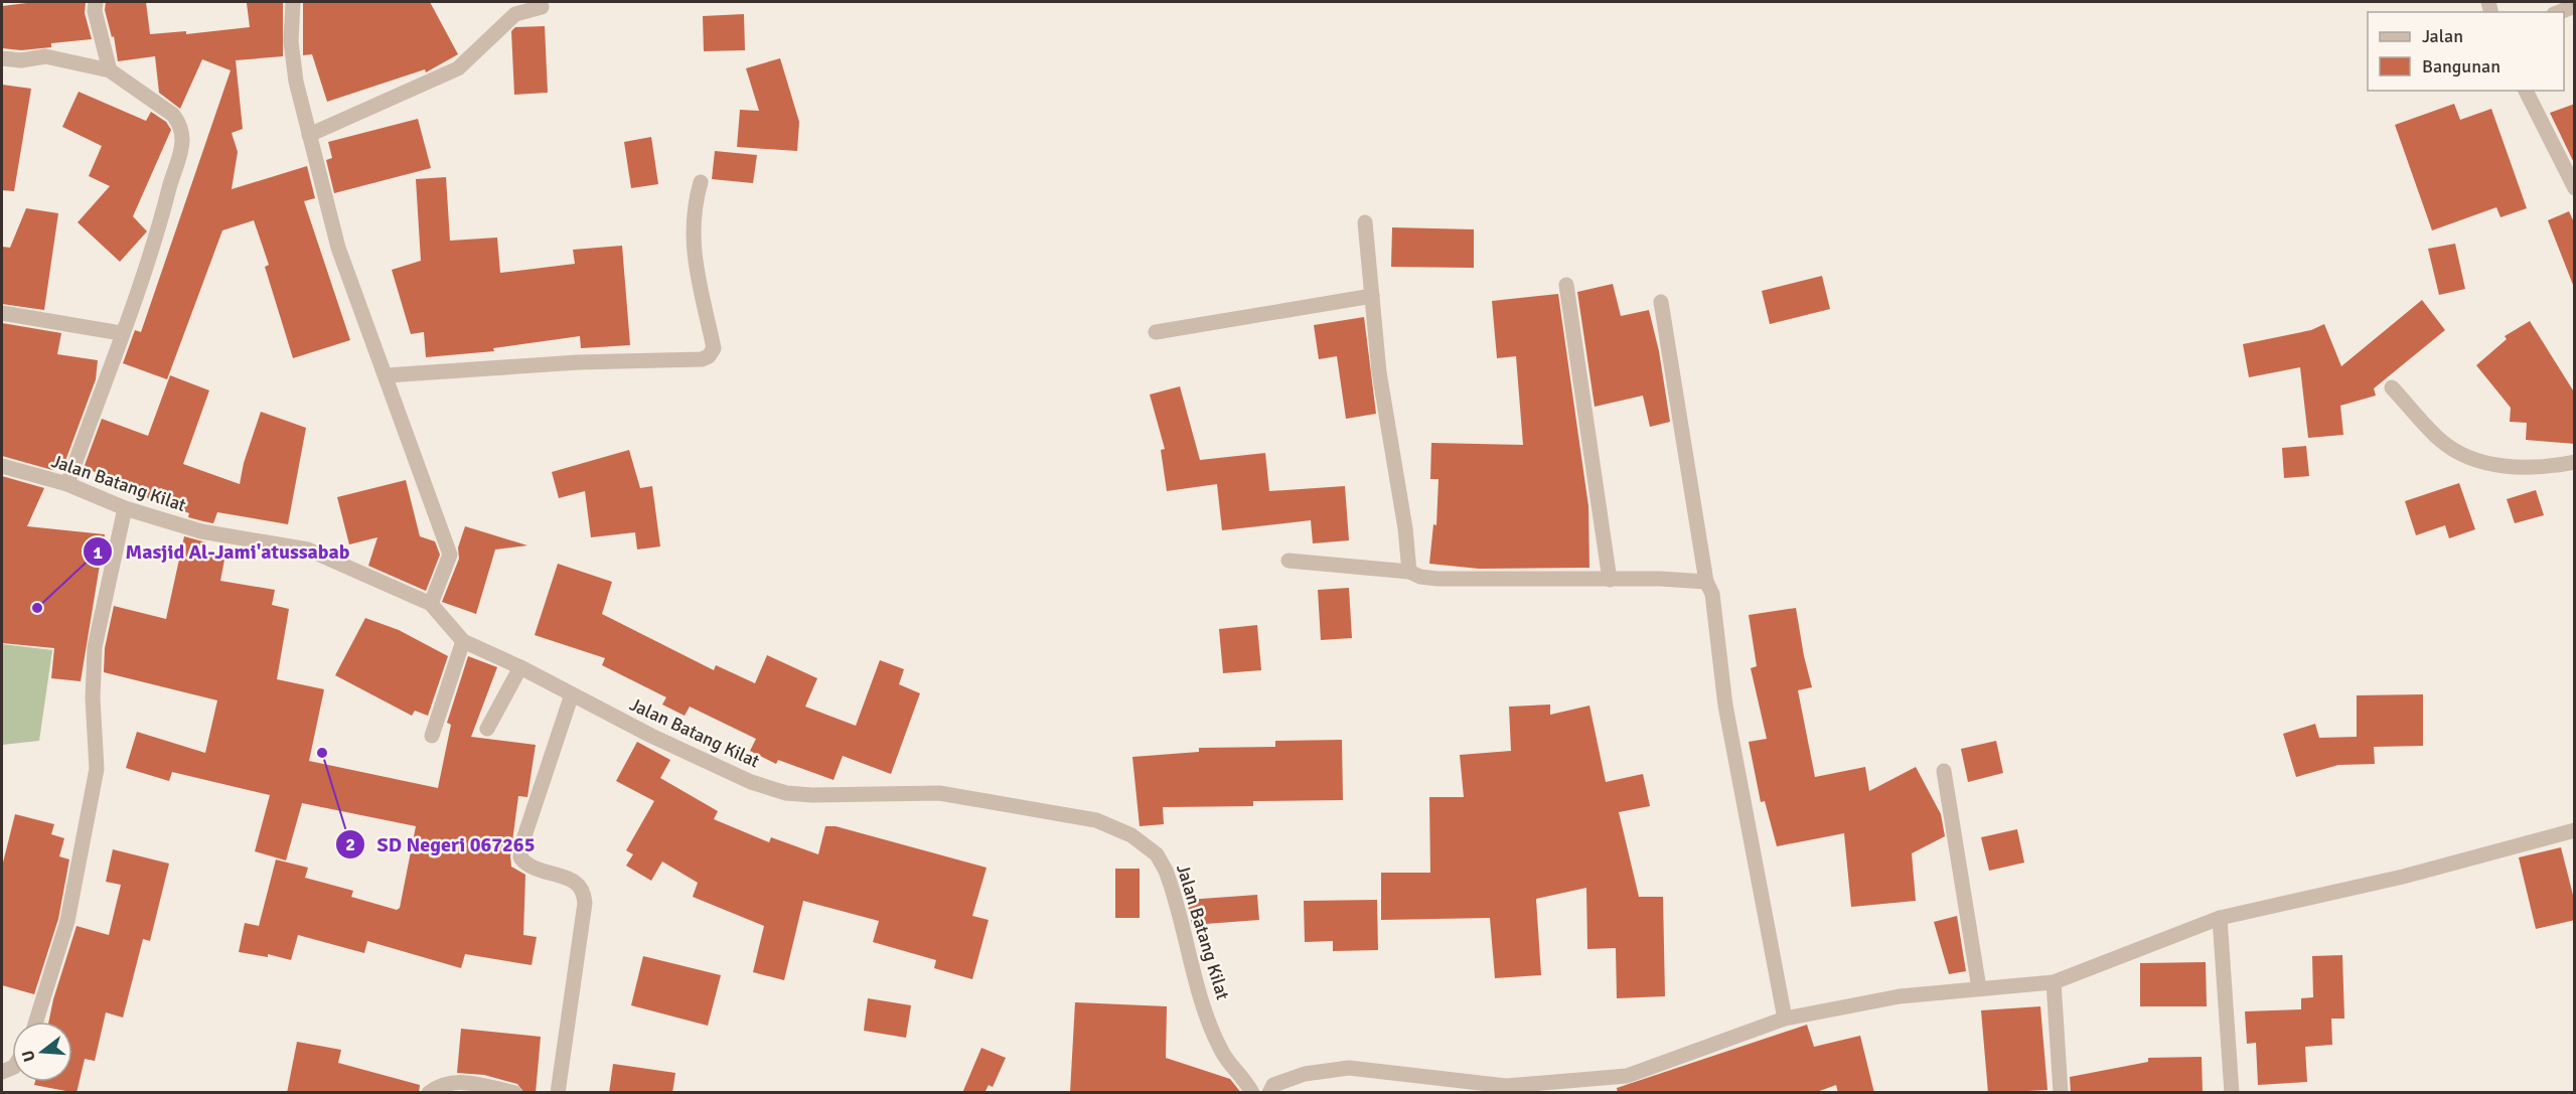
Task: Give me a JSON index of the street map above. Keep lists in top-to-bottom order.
{
  "streets": {
    "street": ["Jalan Batang Kilat"]
  },
  "places": ["Masjid Al-Jami'atussabab", "SD Negeri 067265"],
  "legend": ["Jalan", "Bangunan"],
  "north": "left"
}
